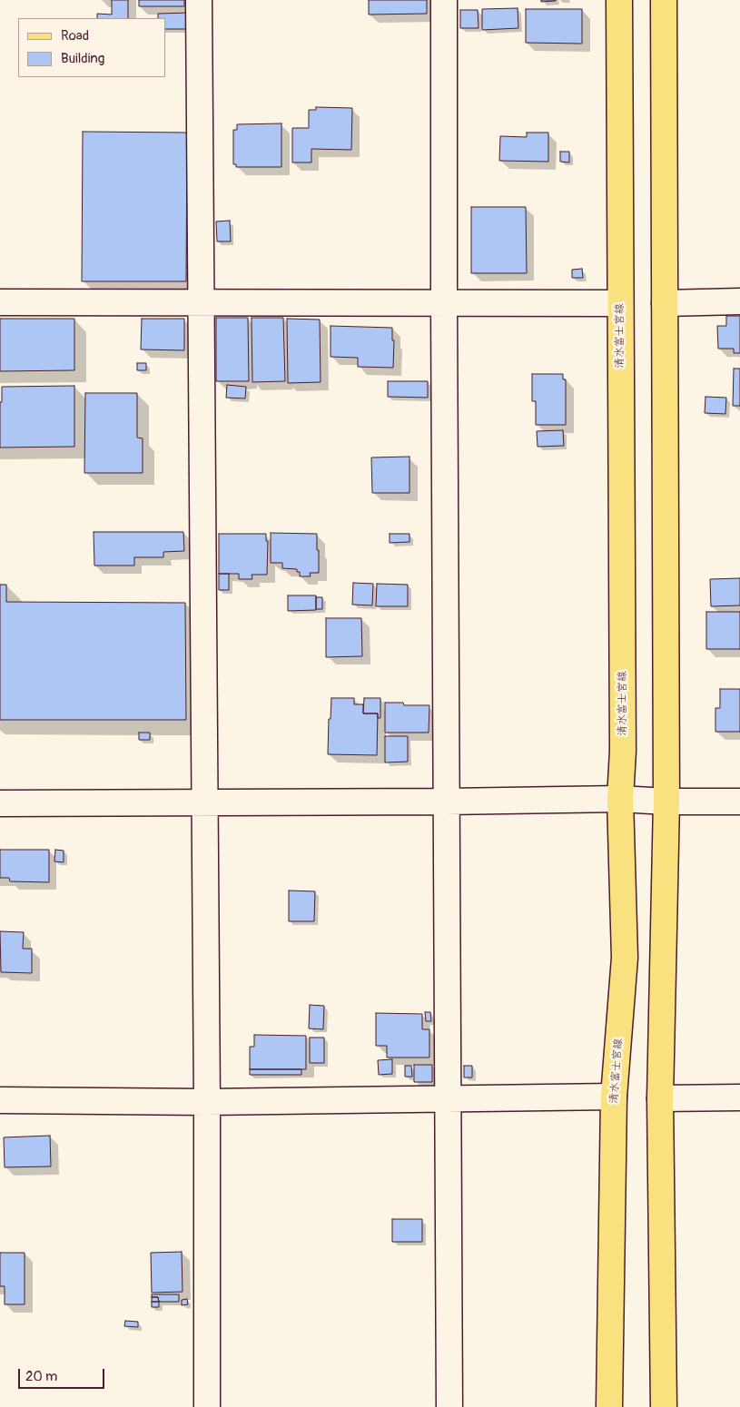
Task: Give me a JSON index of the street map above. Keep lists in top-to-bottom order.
{
  "streets": {
    "main road": ["清水富士宮線"]
  },
  "legend": ["Road", "Building"],
  "scale_bar": "20 m"
}
